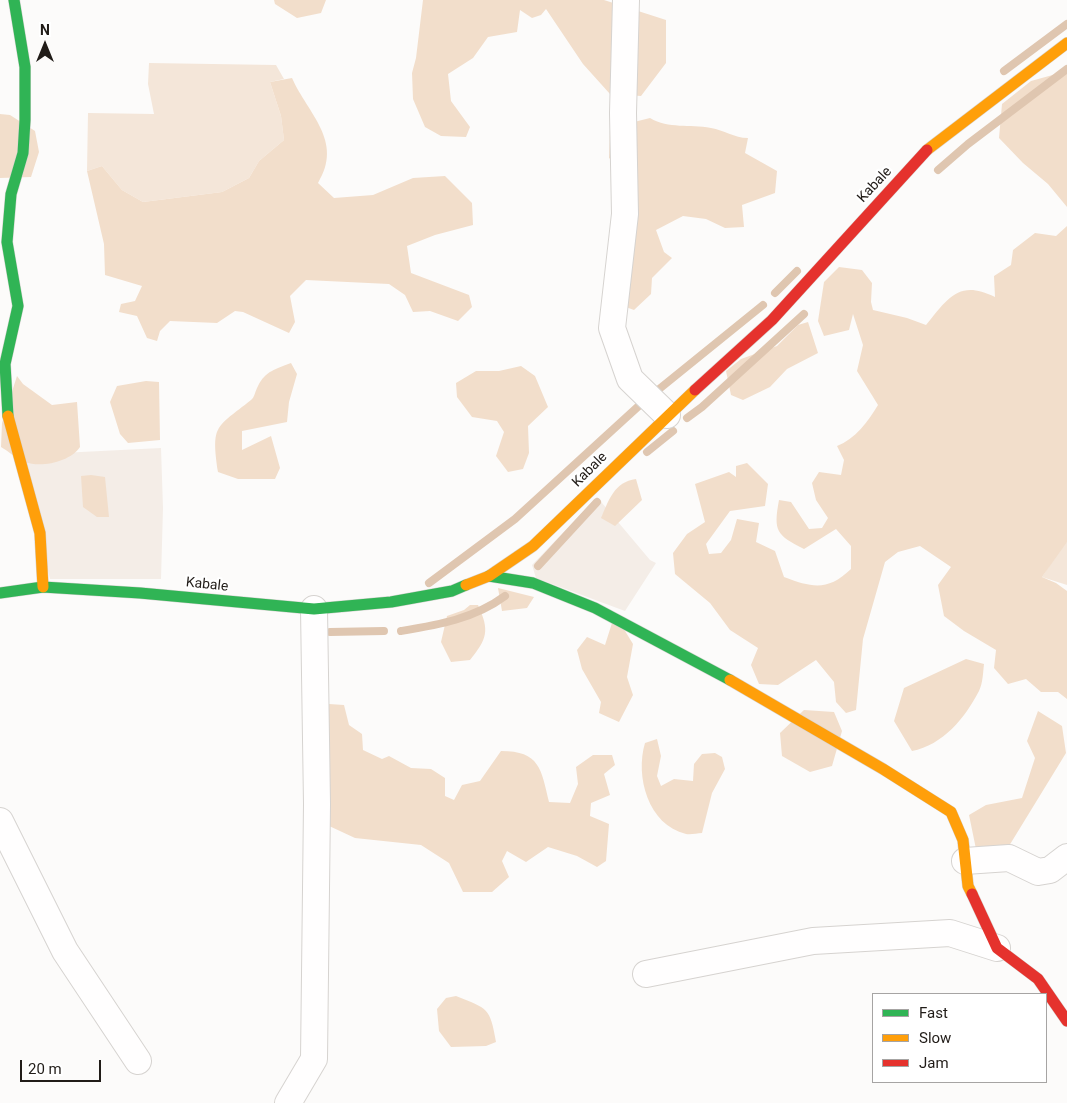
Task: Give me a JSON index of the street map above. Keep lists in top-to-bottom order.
{
  "streets": {
    "street": ["Kabale"]
  },
  "legend": ["Fast", "Slow", "Jam"],
  "scale_bar": "20 m",
  "north": "top"
}
